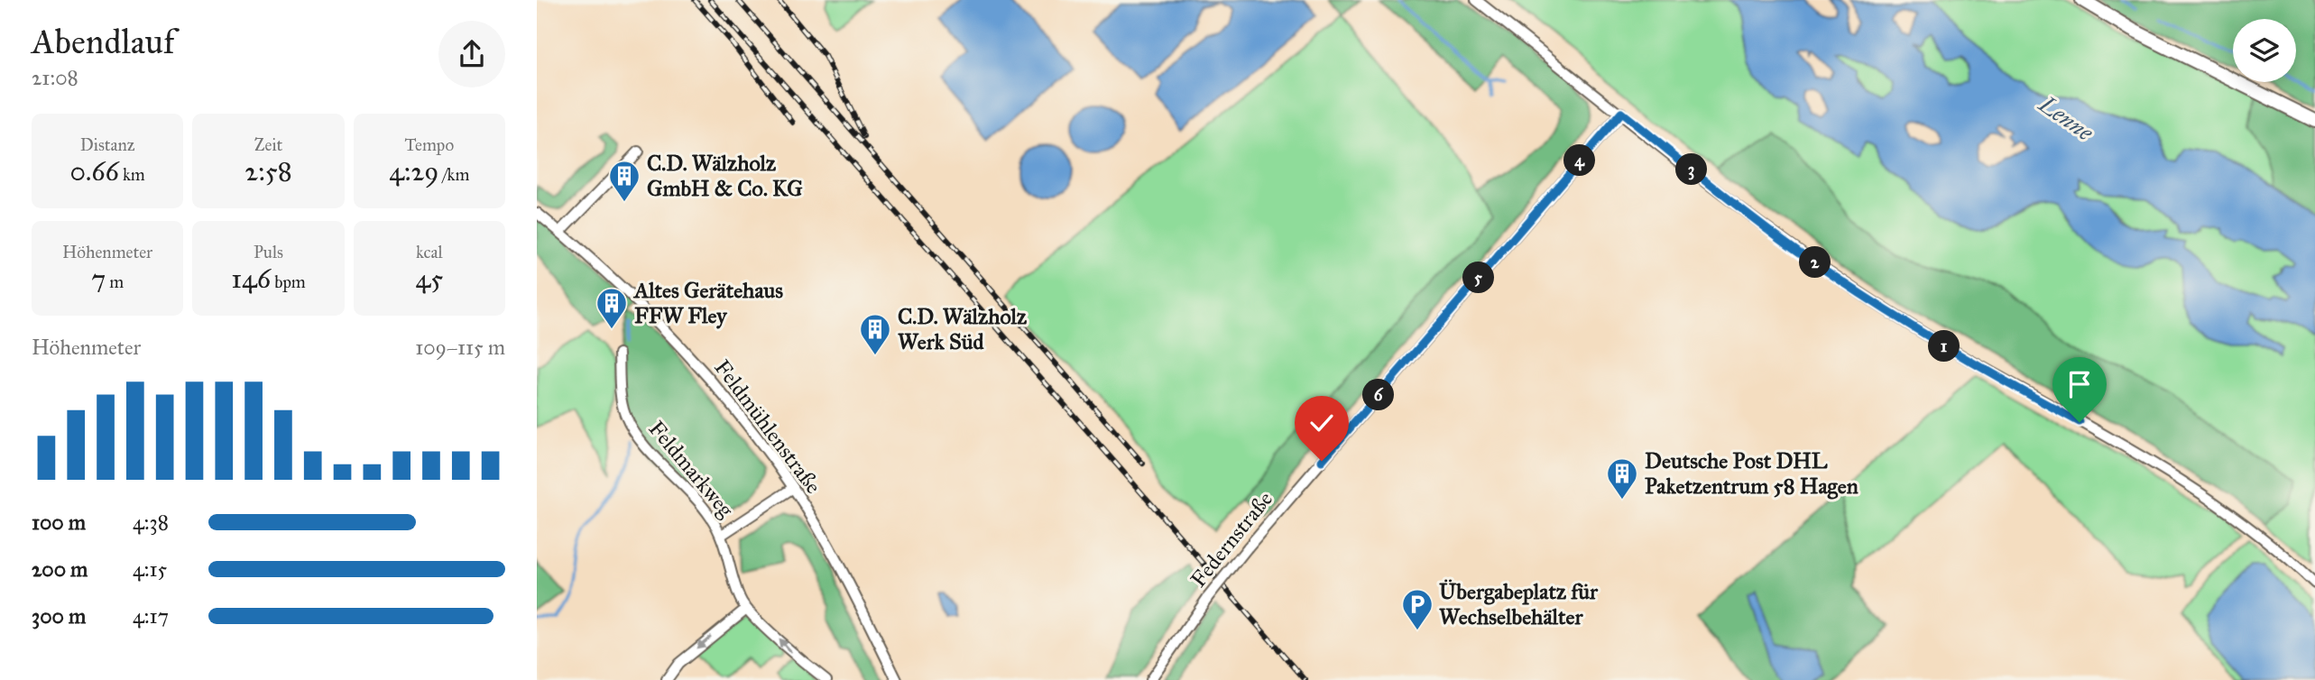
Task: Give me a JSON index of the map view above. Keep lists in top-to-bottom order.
{
  "streets": {
    "street": ["Feldmühlenstraße", "Feldmarkweg", "Federnstraße"]
  },
  "crossings": [
    ["Feldmühlenstraße", "Feldmarkweg"]
  ],
  "water": ["Lenne"],
  "places": {
    "building": [
      "C.D. Wälzholz GmbH & Co. KG",
      "Altes Gerätehaus FFW Fley",
      "C.D. Wälzholz Werk Süd",
      "Deutsche Post DHL Paketzentrum 58 Hagen"
    ],
    "parking": ["Übergabeplatz für Wechselbehälter"]
  },
  "page": {
    "heading": ["Abendlauf", "21:08"],
    "stats": [
      ["Distanz", "0.66 km"],
      ["Zeit", "2:58"],
      ["Tempo", "4:29 /km"],
      ["Höhenmeter", "7 m"],
      ["Puls", "146 bpm"],
      ["kcal", "45"]
    ],
    "pins": [
      "4",
      "3",
      "2",
      "5",
      "1",
      "6"
    ],
    "chart": ["Höhenmeter", "109–115 m"],
    "list": [
      {
        "name": "100 m",
        "note": "4:38"
      },
      {
        "name": "200 m",
        "note": "4:15"
      },
      {
        "name": "300 m",
        "note": "4:17"
      }
    ]
  }
}
